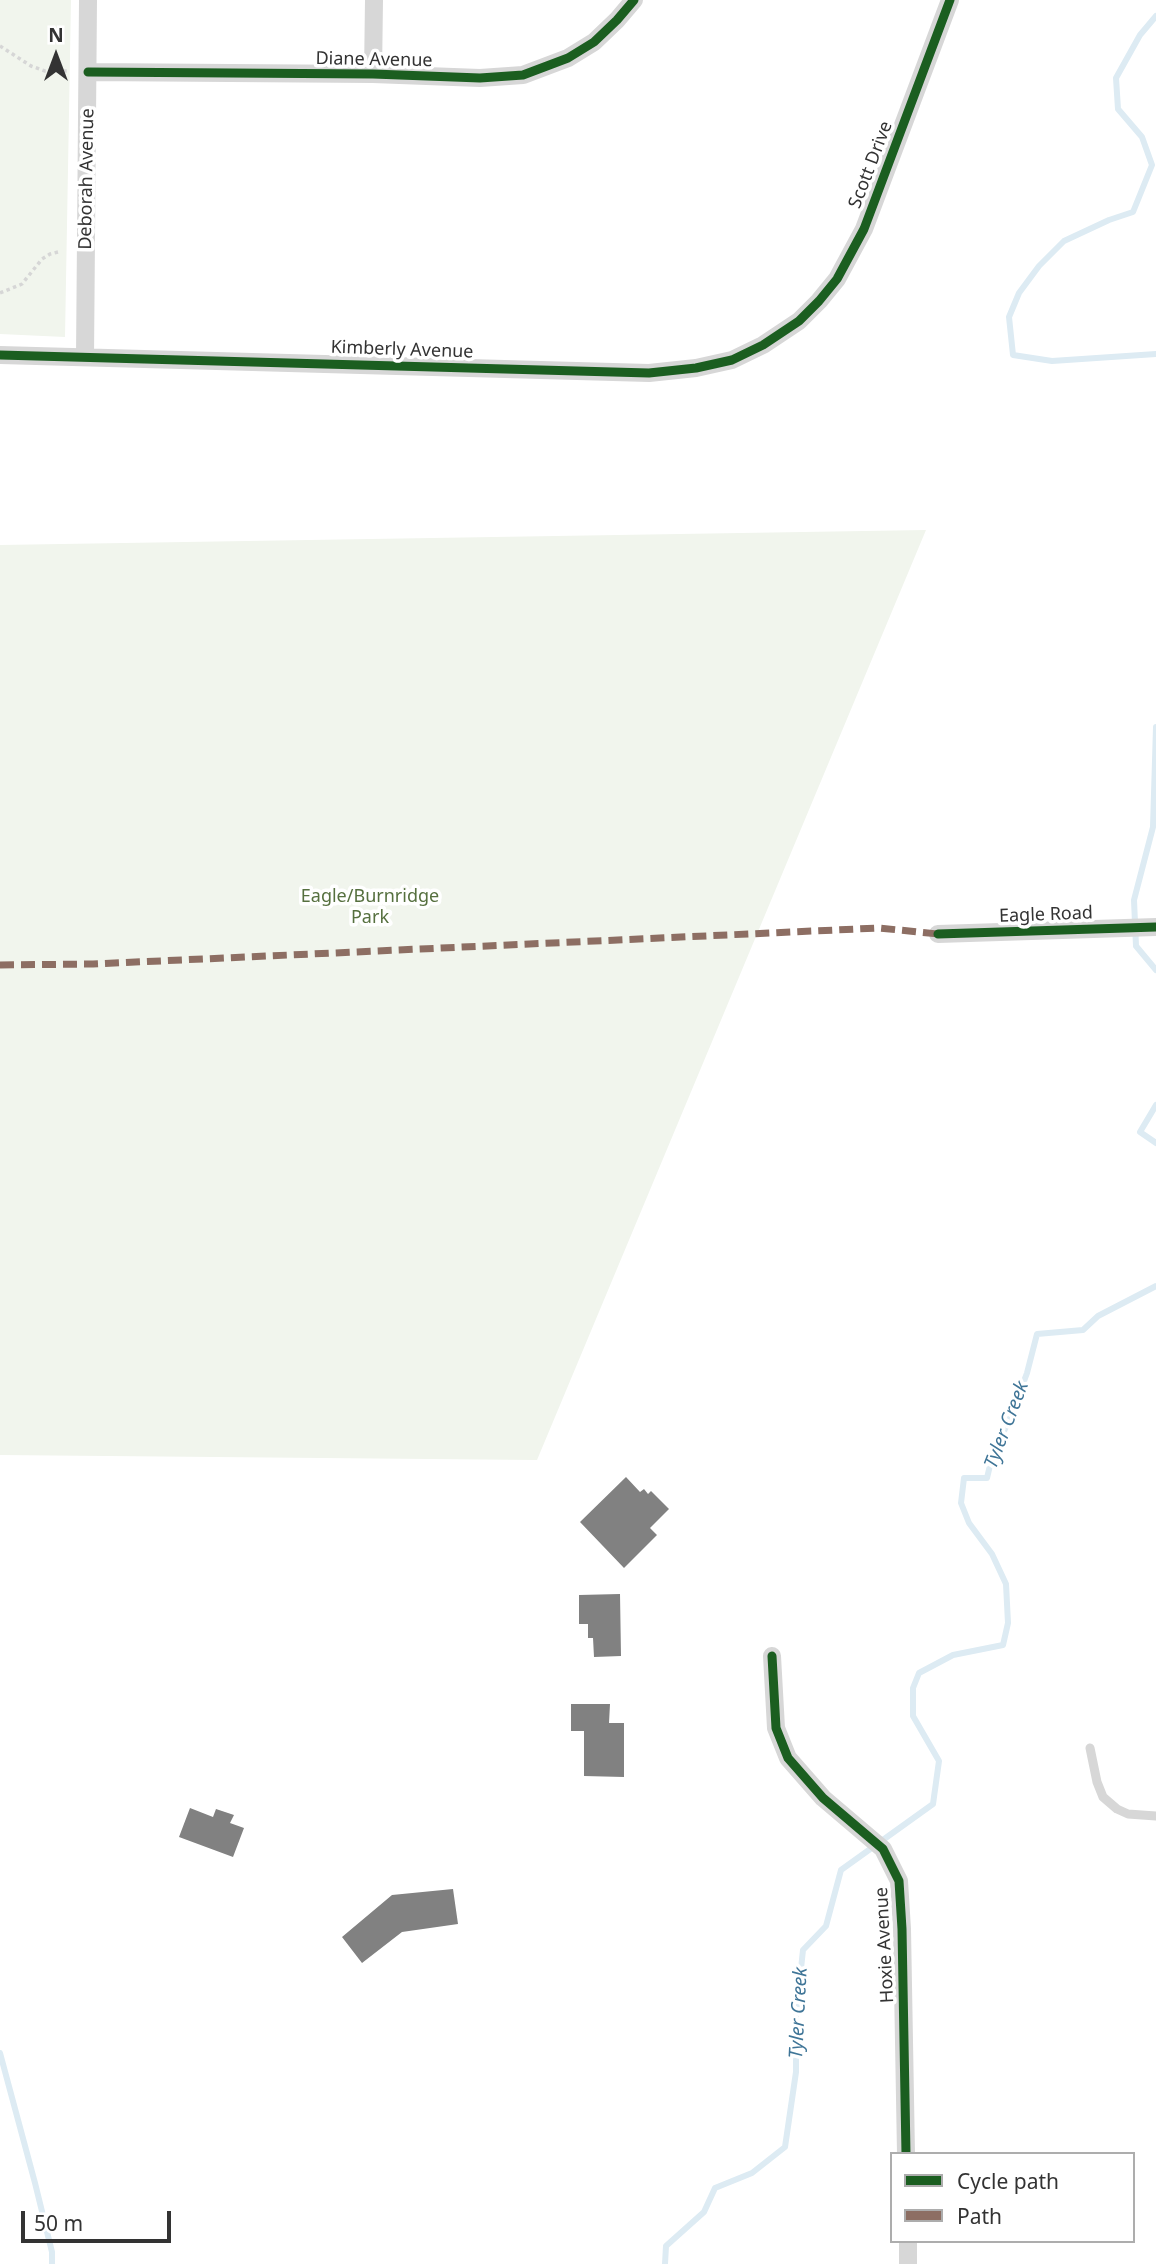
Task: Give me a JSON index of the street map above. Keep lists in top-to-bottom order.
{
  "streets": {
    "street": [
      "Diane Avenue",
      "Scott Drive",
      "Deborah Avenue",
      "Kimberly Avenue",
      "Eagle Road",
      "Hoxie Avenue"
    ]
  },
  "crossings": [
    ["Diane Avenue", "Deborah Avenue"],
    ["Scott Drive", "Kimberly Avenue"],
    ["Deborah Avenue", "Kimberly Avenue"]
  ],
  "water": ["Tyler Creek"],
  "parks": ["Eagle/Burnridge Park"],
  "legend": ["Cycle path", "Path"],
  "scale_bar": "50 m",
  "north": "top"
}
